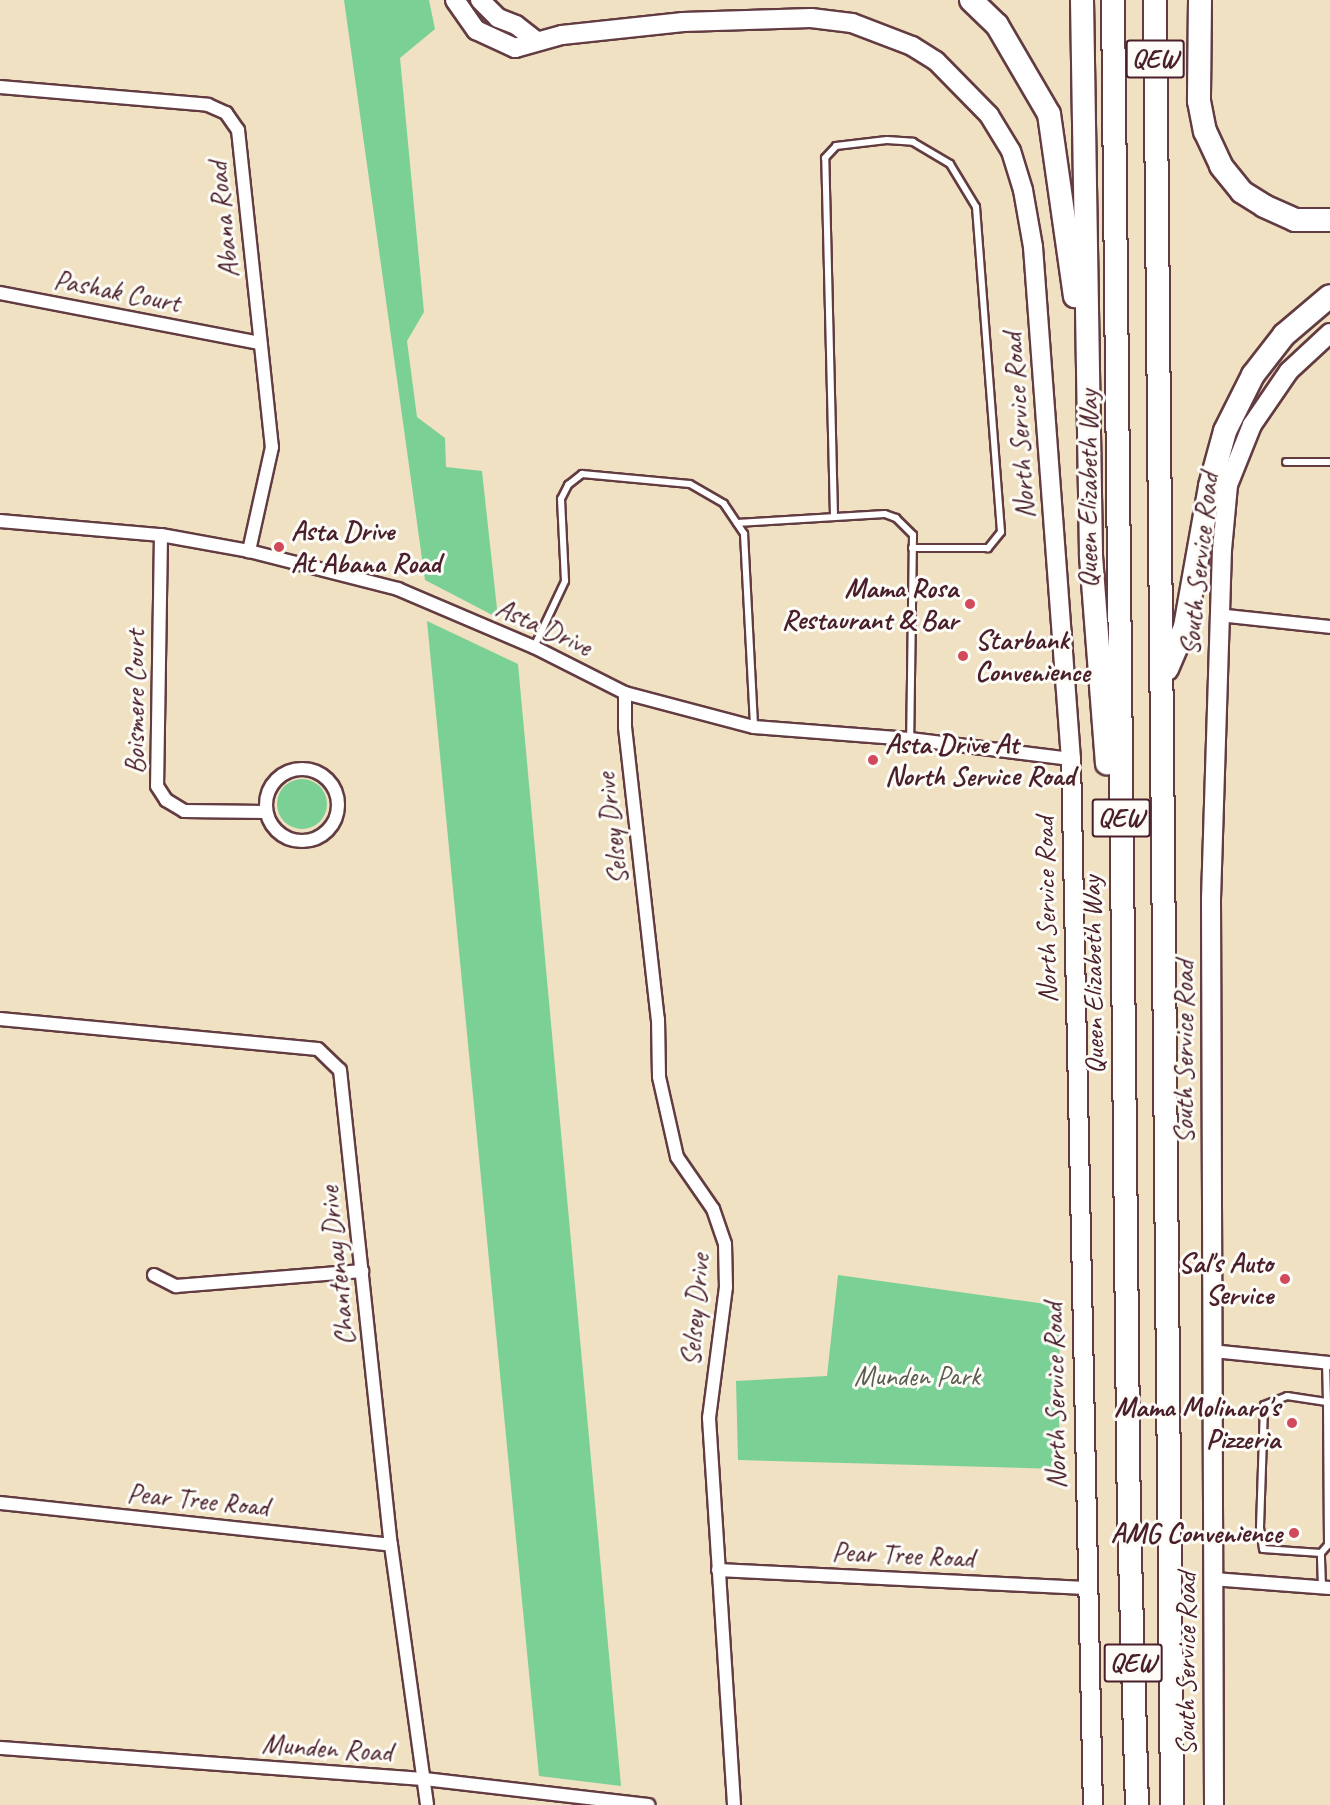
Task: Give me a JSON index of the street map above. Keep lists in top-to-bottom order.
{
  "streets": {
    "highway": ["QEW", "Queen Elizabeth Way"],
    "street": [
      "Abana Road",
      "Pashak Court",
      "North Service Road",
      "South Service Road",
      "Asta Drive",
      "Boismere Court",
      "Selsey Drive",
      "Chantenay Drive",
      "Pear Tree Road",
      "Munden Road"
    ]
  },
  "crossings": [
    ["Abana Road", "Pashak Court"],
    ["Abana Road", "Asta Drive"],
    ["North Service Road", "Asta Drive"],
    ["North Service Road", "Pear Tree Road"],
    ["Asta Drive", "Boismere Court"],
    ["Asta Drive", "Selsey Drive"],
    ["Selsey Drive", "Pear Tree Road"],
    ["Chantenay Drive", "Pear Tree Road"],
    ["Chantenay Drive", "Munden Road"]
  ],
  "parks": ["Munden Park"],
  "places": [
    "Asta Drive At Abana Road",
    "Mama Rosa Restaurant & Bar",
    "Starbank Convenience",
    "Asta Drive At North Service Road",
    "Sal's Auto Service",
    "Mama Molinaro's Pizzeria",
    "AMG Convenience"
  ]
}
